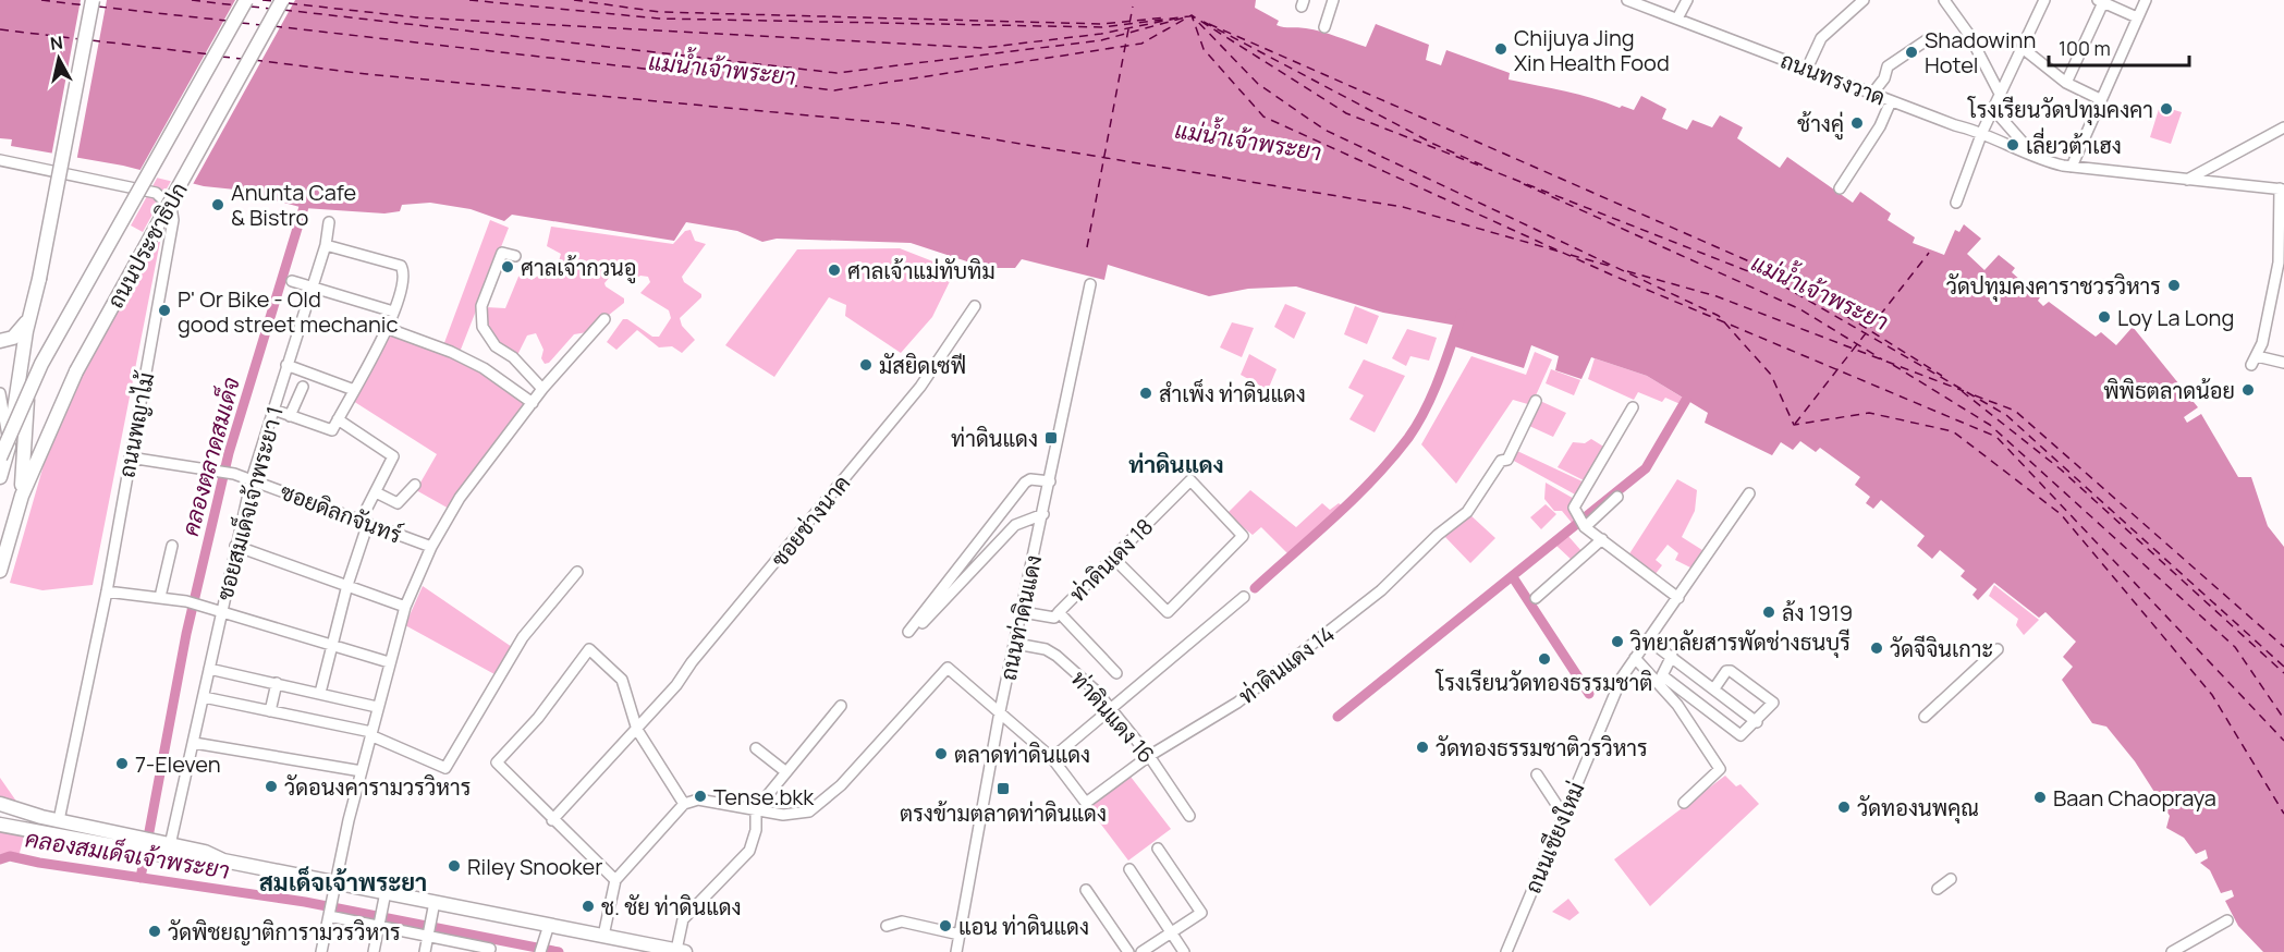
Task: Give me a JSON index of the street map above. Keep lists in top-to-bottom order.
{
  "streets": {
    "main road": ["ถนนประชาธิปก"],
    "street": [
      "ถนนทรงวาด",
      "ถนนพญาไม้",
      "ซอยสมเด็จเจ้าพระยา 1",
      "ซอยดิลกจันทร์",
      "ซอยช่างนาค",
      "ท่าดินเดง 18",
      "ถนนท่าดินแดง",
      "ท่าดินแดง 14",
      "ท่าดินแดง 16",
      "ถนนเชียงใหม่"
    ]
  },
  "crossings": [
    ["ถนนพญาไม้", "ซอยดิลกจันทร์"],
    ["ซอยสมเด็จเจ้าพระยา 1", "ซอยดิลกจันทร์"],
    ["ท่าดินเดง 18", "ถนนท่าดินแดง"],
    ["ถนนท่าดินแดง", "ท่าดินแดง 14"],
    ["ถนนท่าดินแดง", "ท่าดินแดง 16"],
    ["ท่าดินแดง 14", "ท่าดินแดง 16"]
  ],
  "districts": ["ท่าดินแดง", "สมเด็จเจ้าพระยา"],
  "water": ["แม่น้ำเจ้าพระยา", "คลองตลาดสมเด็จ", "คลองสมเด็จเจ้าพระยา"],
  "places": {
    "other": [
      "Chijuya Jing Xin Health Food",
      "Shadowinn Hotel",
      "โรงเรียนวัดปทุมคงคา",
      "ช้างคู่",
      "เลี่ยวต้าเฮง",
      "Anunta Cafe & Bistro",
      "ศาลเจ้ากวนอู",
      "ศาลเจ้าแม่ทับทิม",
      "วัดปทุมคงคาราชวรวิหาร",
      "P' Or Bike - Old good street mechanic",
      "Loy La Long",
      "มัสยิดเซฟี",
      "พิพิธตลาดน้อย",
      "สำเพ็ง ท่าดินแดง",
      "ล้ง 1919",
      "วิทยาลัยสารพัดช่างธนบุรี",
      "วัดจีจินเกาะ",
      "โรงเรียนวัดทองธรรมชาติ",
      "วัดทองธรรมชาติวรวิหาร",
      "ตลาดท่าดินแดง",
      "7-Eleven",
      "วัดอนงคารามวรวิหาร",
      "Tense.bkk",
      "Baan Chaopraya",
      "วัดทองนพคุณ",
      "Riley Snooker",
      "ช. ชัย ท่าดินแดง",
      "แอน ท่าดินแดง",
      "วัดพิชยญาติการามวรวิหาร"
    ],
    "transit": ["ท่าดินแดง", "ตรงข้ามตลาดท่าดินแดง"]
  },
  "scale_bar": "100 m",
  "north": "top"
}
